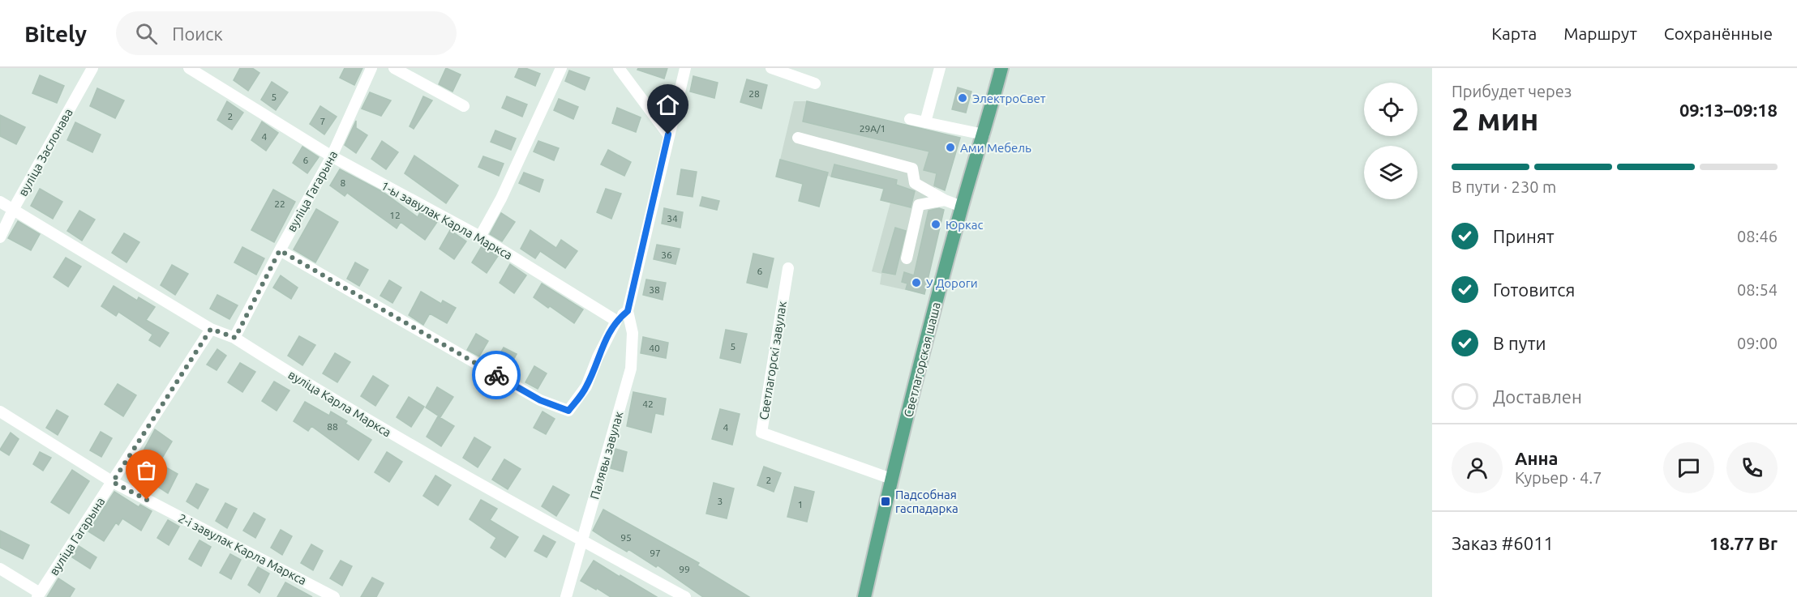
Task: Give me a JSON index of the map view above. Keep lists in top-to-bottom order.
{
  "streets": {
    "main road": ["Светлагорская шаша"],
    "street": [
      "вуліца Заслонава",
      "вуліца Гагарына",
      "1-ы завулак Карла Маркса",
      "Светлагорскі завулак",
      "вуліца Карла Маркса",
      "Палявы завулак",
      "2-і завулак Карла Маркса"
    ]
  },
  "crossings": [
    ["вуліца Заслонава", "вуліца Карла Маркса"],
    ["вуліца Гагарына", "1-ы завулак Карла Маркса"],
    ["вуліца Гагарына", "вуліца Карла Маркса"],
    ["вуліца Гагарына", "2-і завулак Карла Маркса"],
    ["Светлагорская шаша", "Светлагорскі завулак"],
    ["вуліца Карла Маркса", "Палявы завулак"]
  ],
  "places": {
    "other": [
      "ЭлектроСвет",
      "Ами Мебель",
      "Юркас",
      "У Дороги"
    ],
    "transit": ["Падсобная гаспадарка"]
  },
  "house_numbers": [
    "28",
    "5",
    "2",
    "7",
    "29А/1",
    "4",
    "6",
    "8",
    "22",
    "12",
    "34",
    "36",
    "6",
    "38",
    "5",
    "40",
    "42",
    "88",
    "4",
    "2",
    "3",
    "1",
    "95",
    "97",
    "99"
  ],
  "page": {
    "header": "Bitely",
    "search": "Поиск",
    "nav": ["Карта", "Маршрут", "Сохранённые"],
    "heading": ["2 мин", "Прибудет через", "09:13–09:18"],
    "panel": [
      "Анна",
      "Курьер · 4.7",
      "Заказ #6011",
      "18.77 Br"
    ],
    "bar": "В пути · 230 m",
    "list": [
      ["Принят", "08:46"],
      ["Готовится", "08:54"],
      ["В пути", "09:00"],
      "Доставлен"
    ]
  }
}
